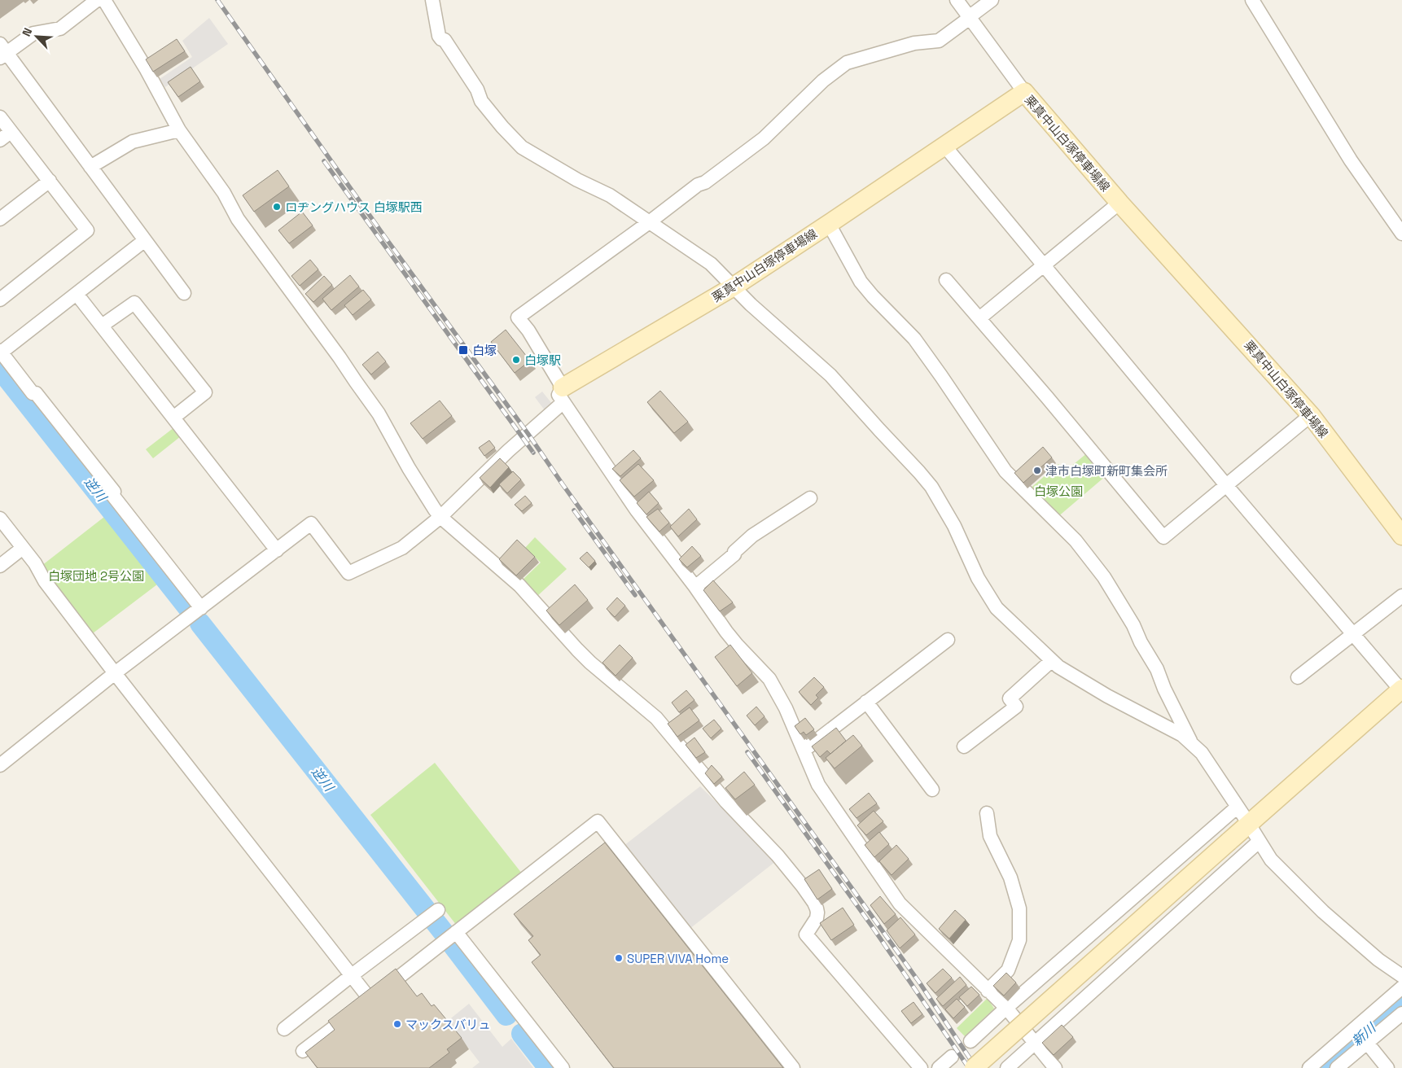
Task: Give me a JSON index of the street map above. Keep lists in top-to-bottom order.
{
  "streets": {
    "main road": ["栗真中山白塚停車場線"]
  },
  "water": ["逆川", "新川"],
  "parks": ["白塚公園", "白塚団地 2号公園"],
  "places": {
    "other": [
      "ロヂングハウス 白塚駅西",
      "白塚駅",
      "津市白塚町新町集会所",
      "SUPER VIVA Home",
      "マックスバリュ"
    ],
    "transit": ["白塚"]
  },
  "north": "top left"
}
